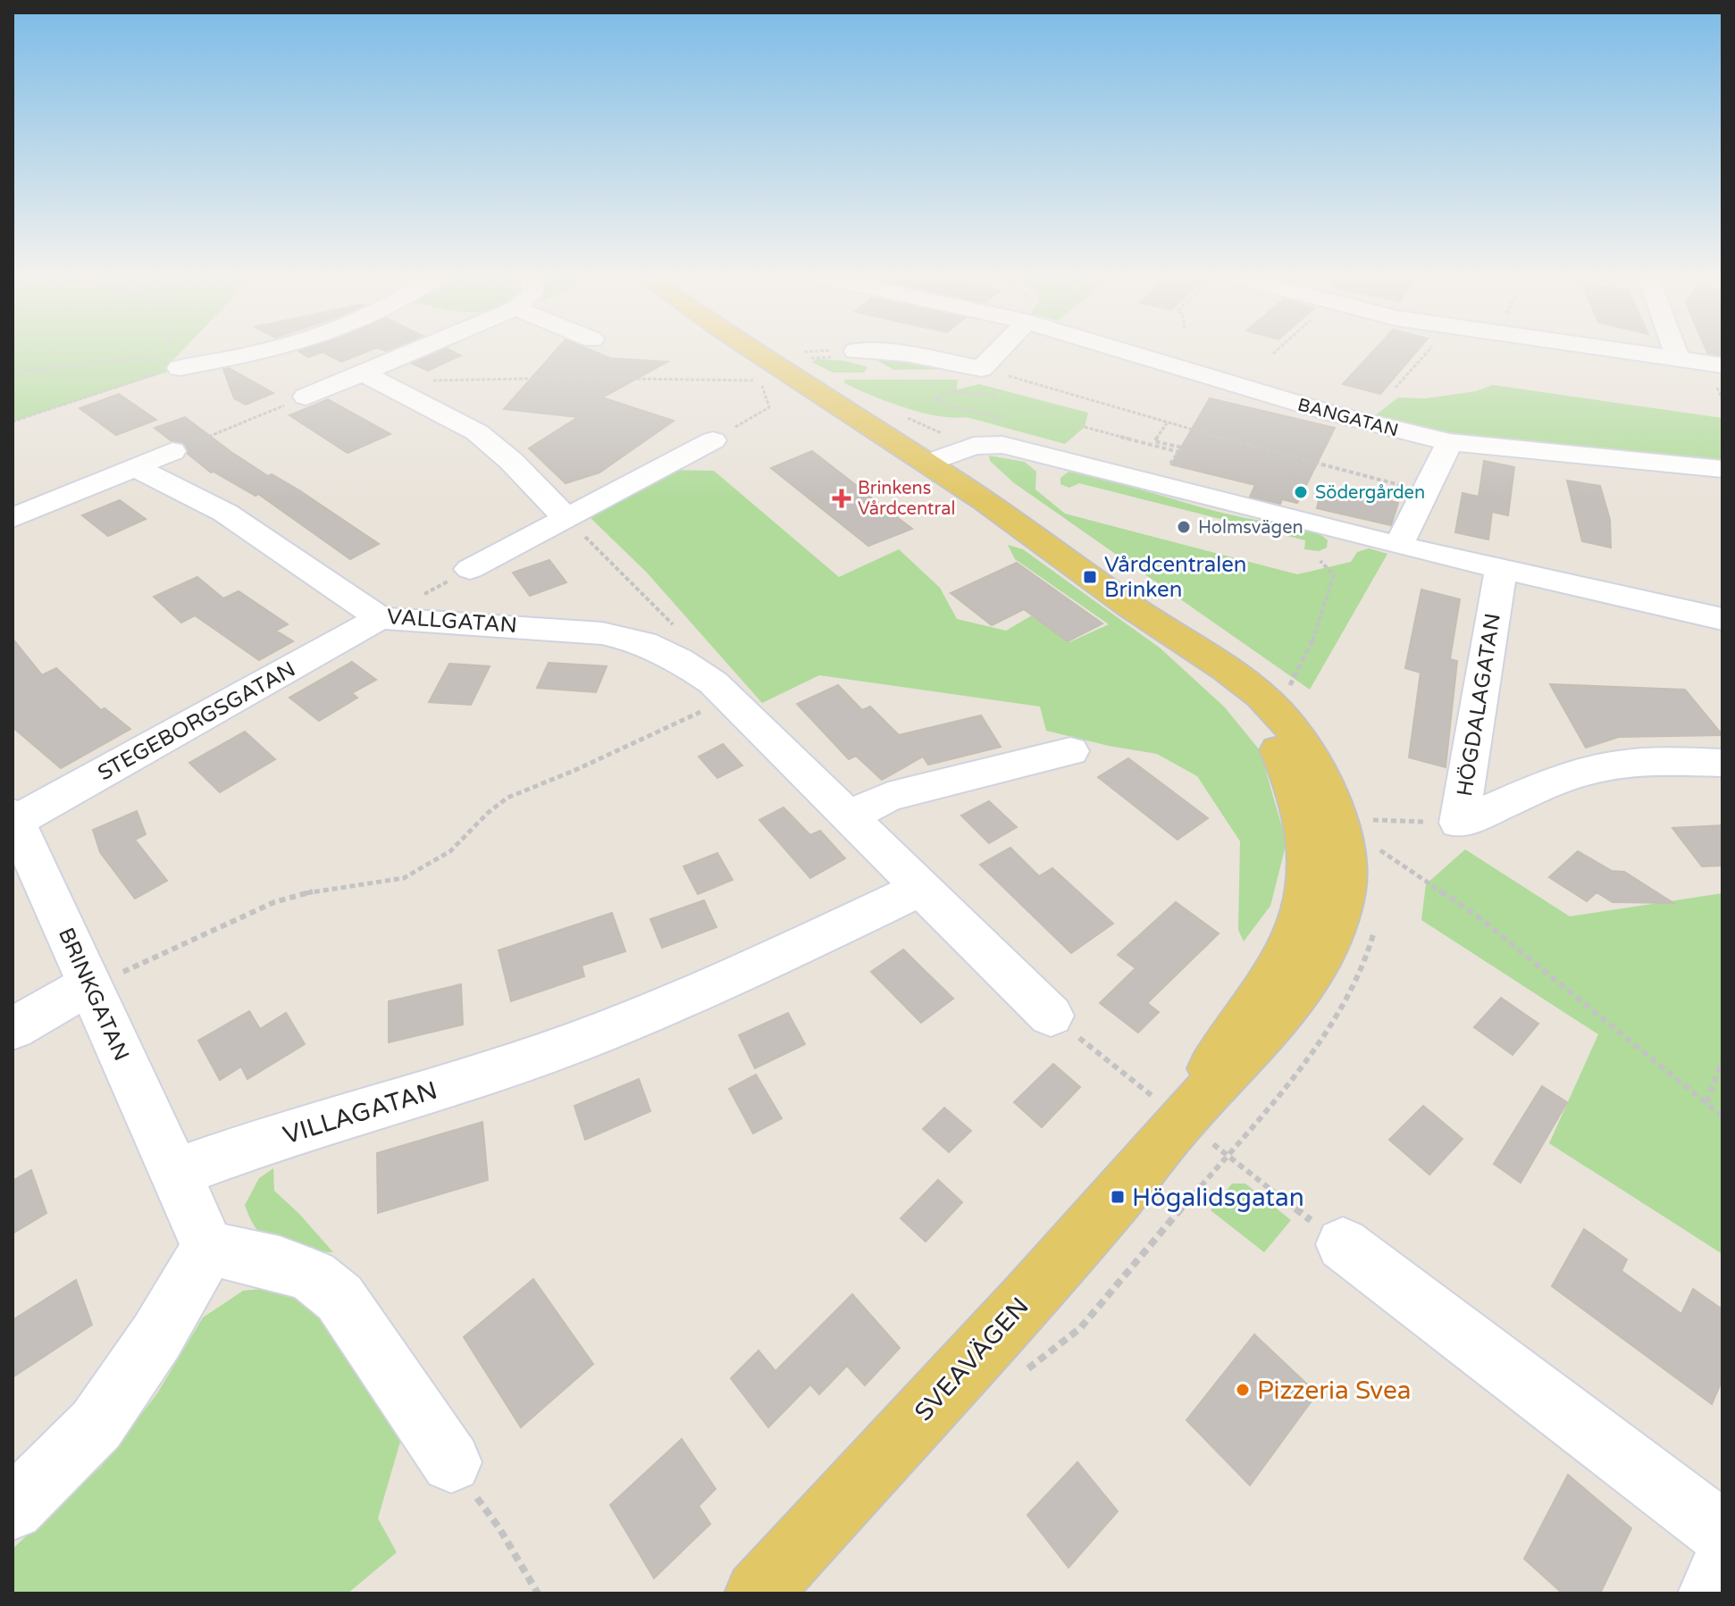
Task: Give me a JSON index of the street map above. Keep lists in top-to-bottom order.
{
  "streets": {
    "main road": ["SVEAVÄGEN"],
    "street": [
      "BANGATAN",
      "VALLGATAN",
      "HÖGDALAGATAN",
      "STEGEBORGSGATAN",
      "BRINKGATAN",
      "VILLAGATAN"
    ]
  },
  "crossings": [
    ["VALLGATAN", "STEGEBORGSGATAN"],
    ["STEGEBORGSGATAN", "BRINKGATAN"],
    ["BRINKGATAN", "VILLAGATAN"]
  ],
  "places": {
    "other": ["Södergården", "Holmsvägen", "Pizzeria Svea"],
    "health": ["Brinkens Vårdcentral"],
    "transit": ["Vårdcentralen Brinken", "Högalidsgatan"]
  }
}
